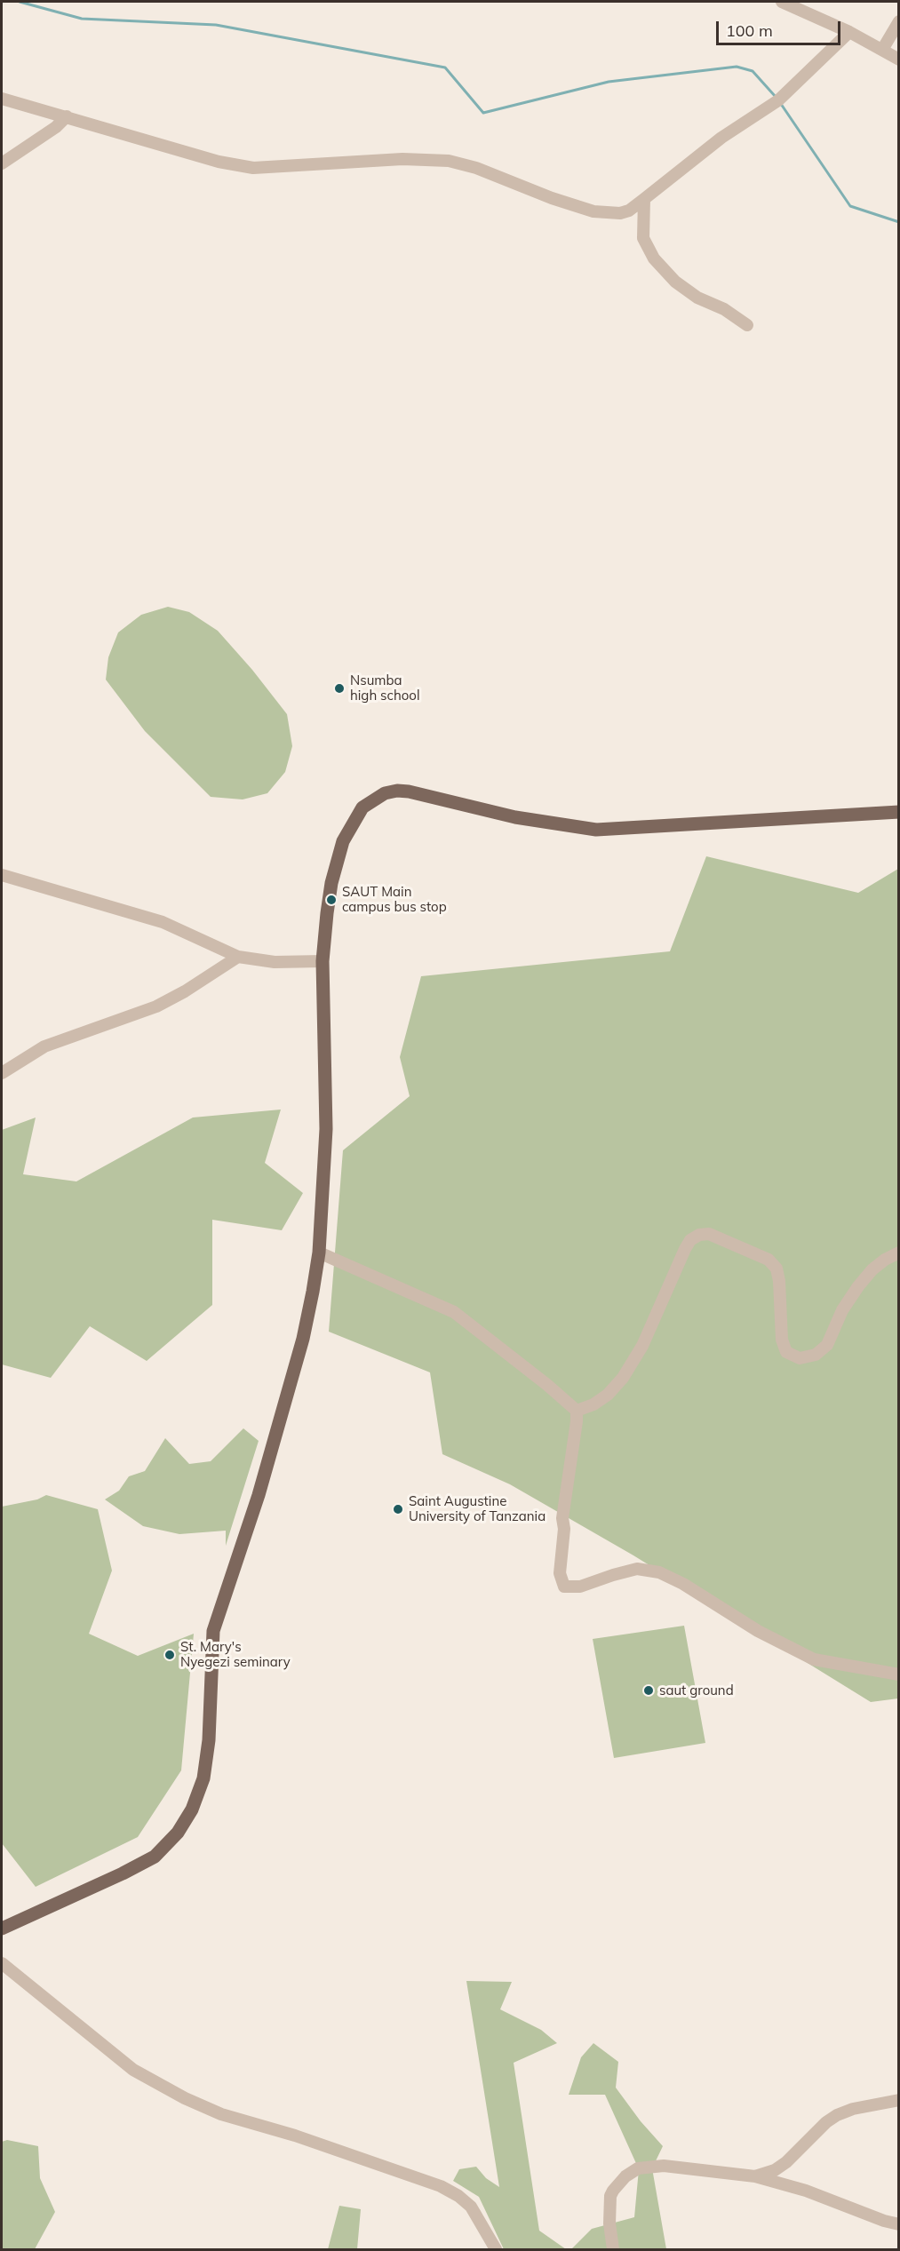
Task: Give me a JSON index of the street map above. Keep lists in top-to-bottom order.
{
  "places": [
    "Nsumba high school",
    "SAUT Main campus bus stop",
    "Saint Augustine University of Tanzania",
    "St. Mary's Nyegezi seminary",
    "saut ground"
  ],
  "scale_bar": "100 m"
}
